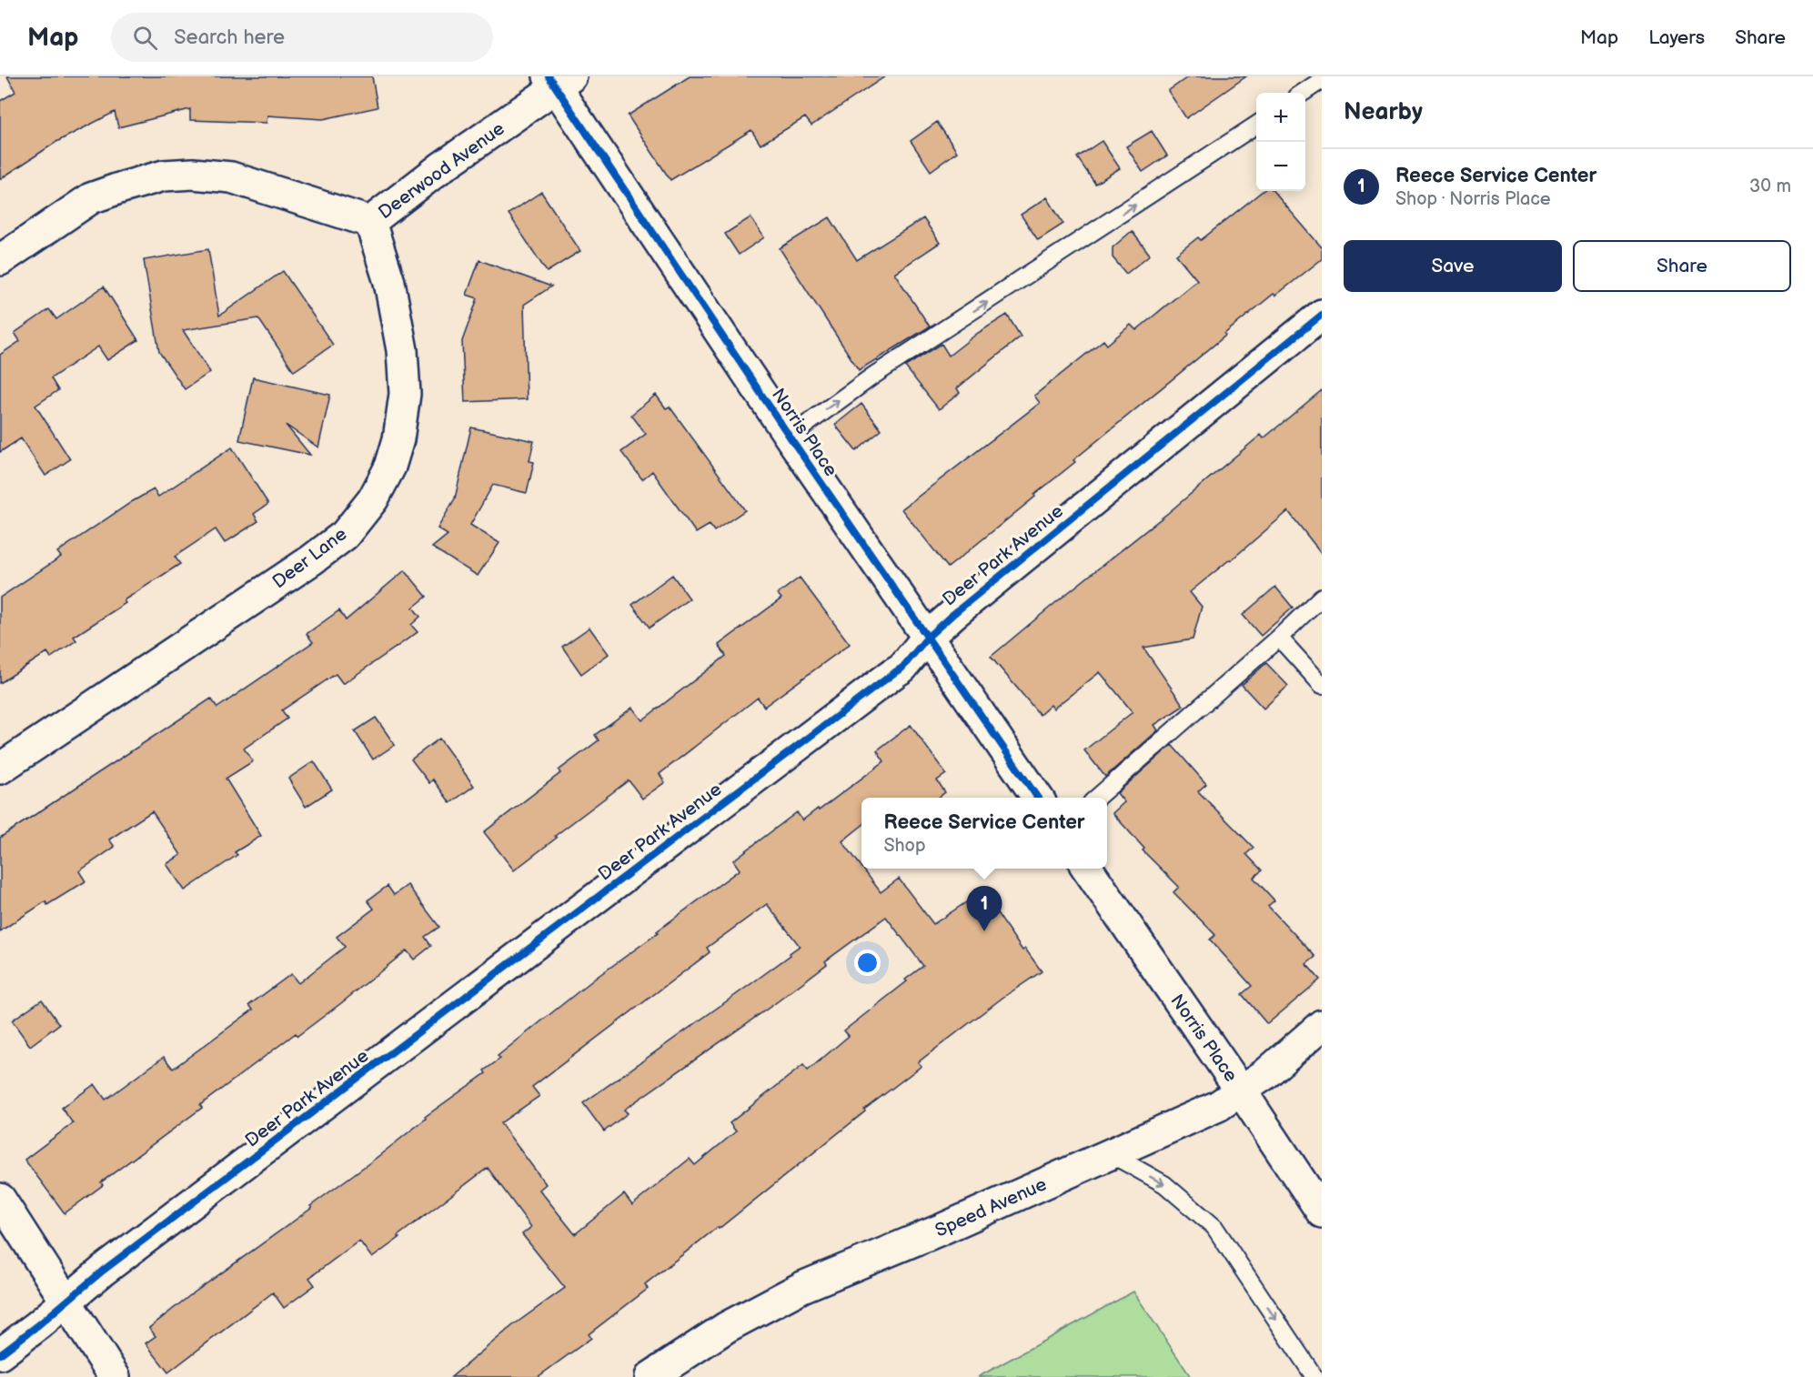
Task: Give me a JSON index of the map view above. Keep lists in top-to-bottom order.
{
  "streets": {
    "street": [
      "Deerwood Avenue",
      "Norris Place",
      "Deer Park Avenue",
      "Deer Lane",
      "Speed Avenue"
    ]
  },
  "crossings": [
    ["Deerwood Avenue", "Norris Place"],
    ["Deerwood Avenue", "Deer Lane"],
    ["Norris Place", "Deer Park Avenue"],
    ["Norris Place", "Speed Avenue"]
  ],
  "page": {
    "header": "Map",
    "search": "Search here",
    "nav": ["Map", "Layers", "Share"],
    "heading": "Nearby",
    "map_buttons": ["+", "−"],
    "list": [
      {
        "mark": "1",
        "name": "Reece Service Center",
        "note": "Shop · Norris Place",
        "value": "30 m"
      }
    ],
    "buttons": ["Save", "Share"],
    "popup": ["Reece Service Center", "Shop"],
    "pins": "1"
  }
}
